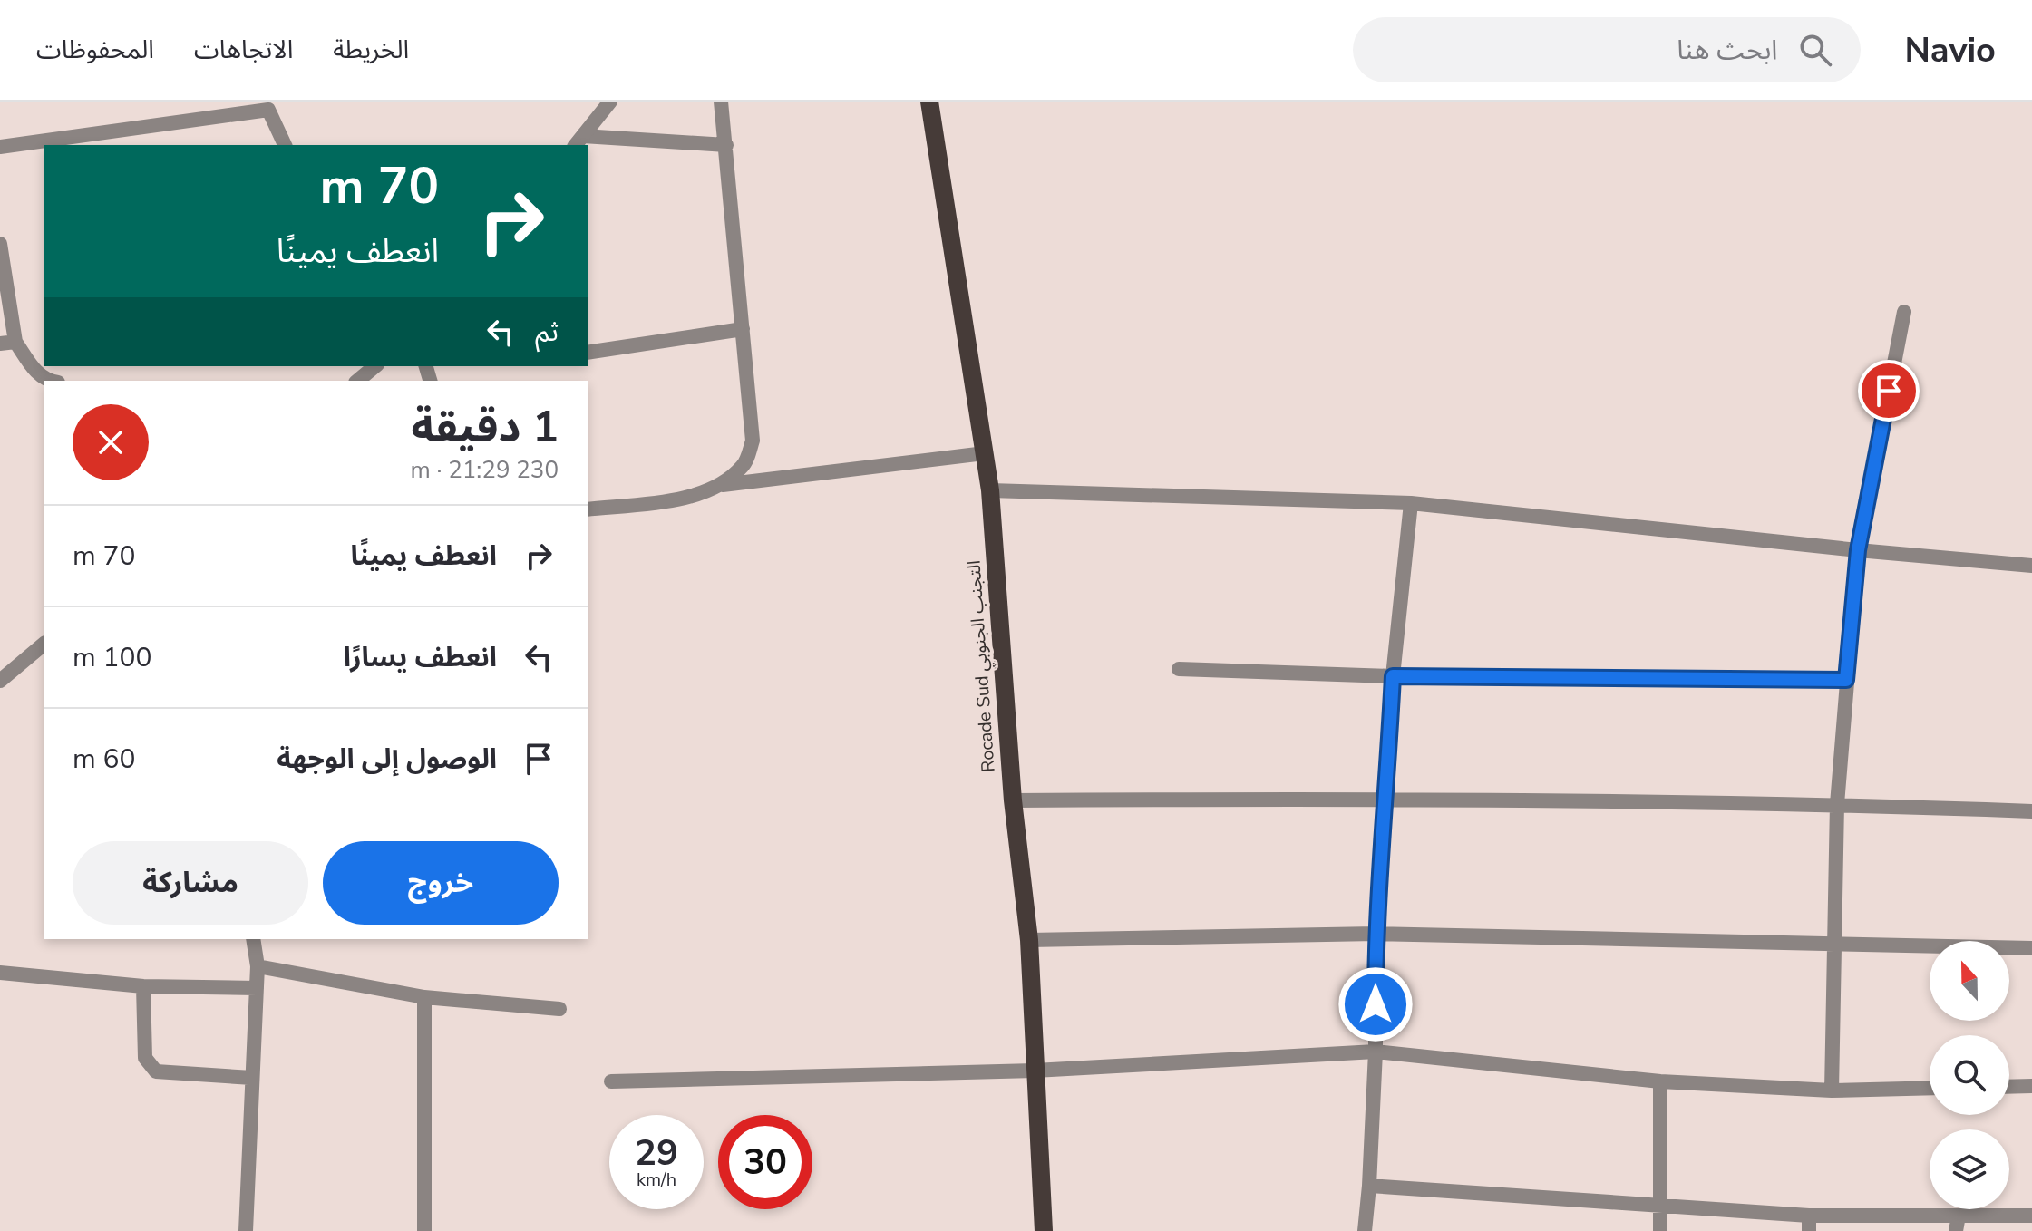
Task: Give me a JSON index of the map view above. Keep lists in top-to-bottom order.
{
  "streets": {
    "main road": ["Rocade Sud,التجنب الجنوبي"]
  },
  "north": "top",
  "page": {
    "header": "Navio",
    "search": "ابحث هنا",
    "nav": ["الخريطة", "الاتجاهات", "المحفوظات"],
    "turn": ["70 m", "انعطف يمينًا"],
    "then": "ثم",
    "heading": ["1 دقيقة", "230 m · 21:29"],
    "list": [
      {
        "name": "انعطف يمينًا",
        "value": "70 m"
      },
      {
        "name": "انعطف يسارًا",
        "value": "100 m"
      },
      {
        "name": "الوصول إلى الوجهة",
        "value": "60 m"
      }
    ],
    "buttons": ["خروج", "مشاركة"],
    "speed": "29 km/h",
    "limit": "30"
  }
}
